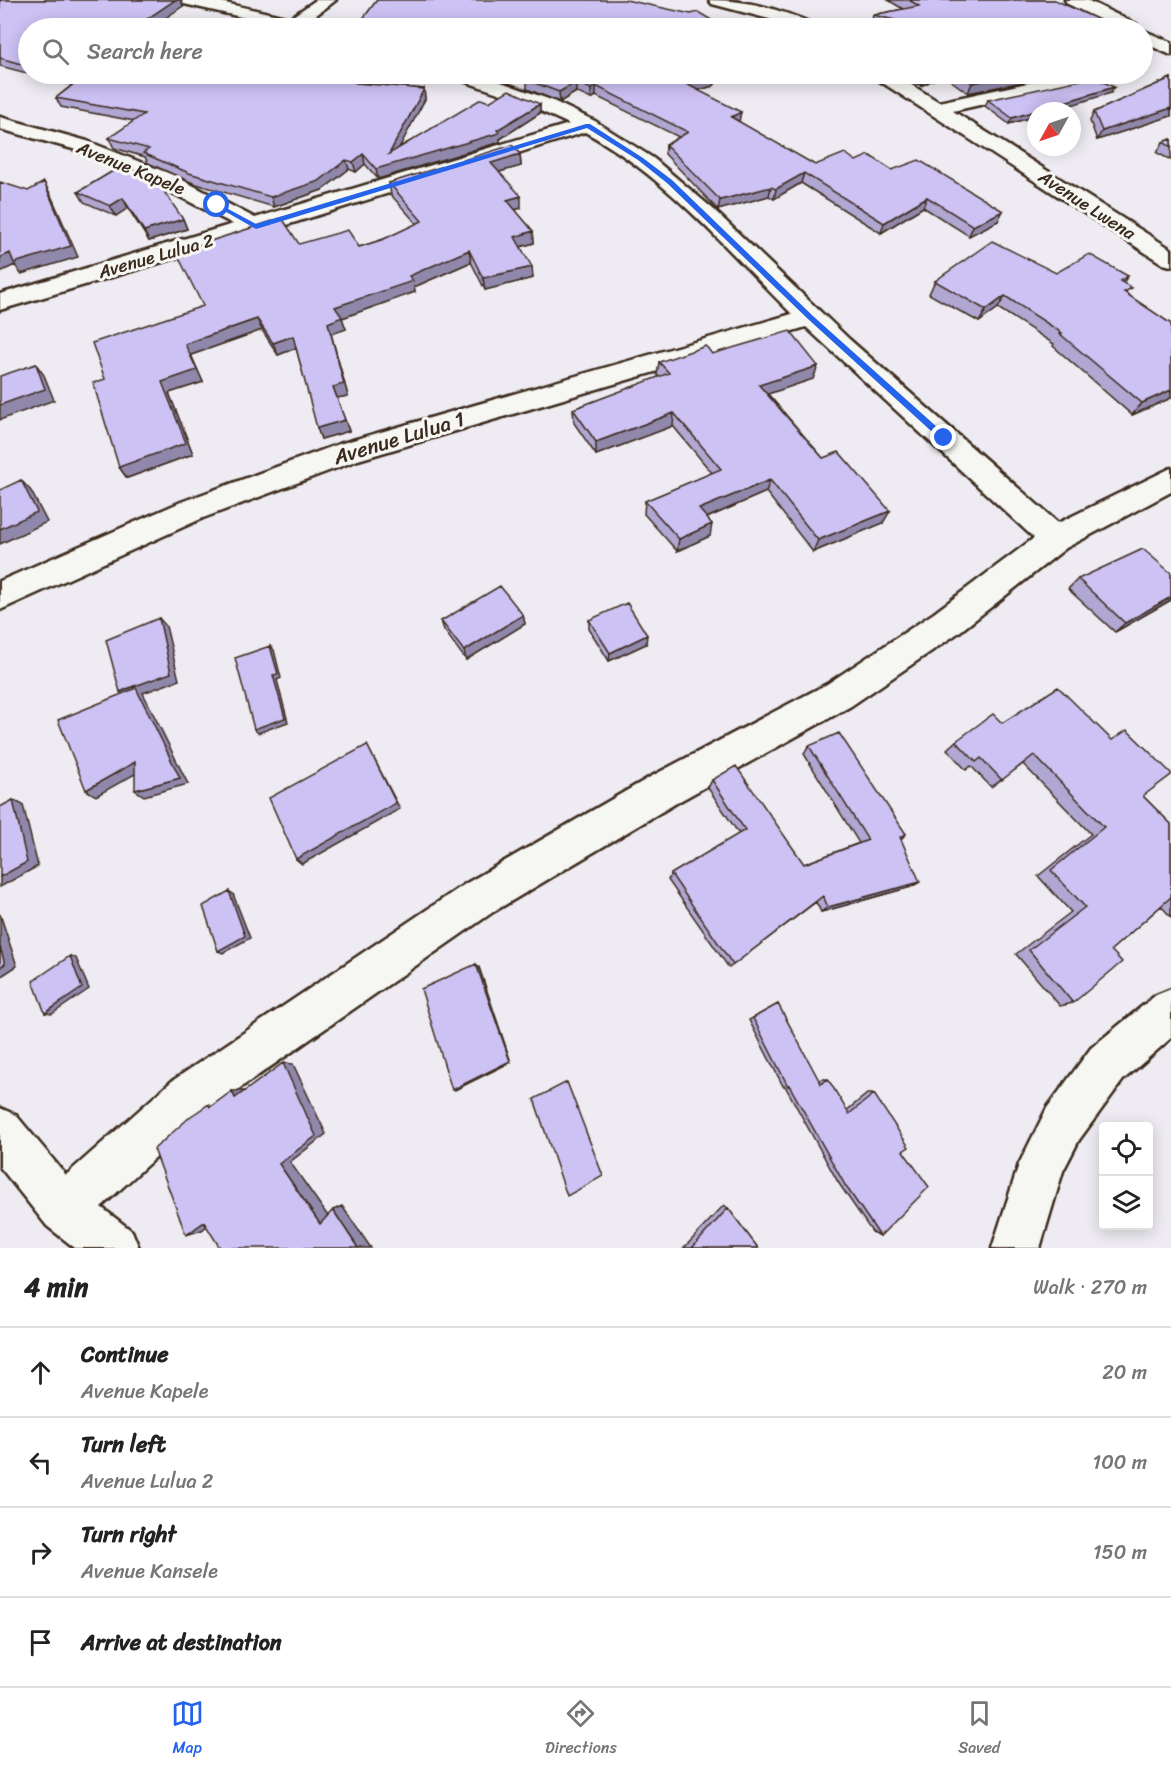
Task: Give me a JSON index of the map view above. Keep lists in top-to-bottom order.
{
  "streets": {
    "street": [
      "Avenue Kapele",
      "Avenue Lwena",
      "Avenue Lulua 2",
      "Avenue Lulua 1"
    ]
  },
  "crossings": [
    ["Avenue Kapele", "Avenue Lulua 2"]
  ],
  "north": "bottom left",
  "page": {
    "search": "Search here",
    "heading": ["4 min", "Walk · 270 m"],
    "list": [
      ["Continue", "Avenue Kapele", "20 m"],
      ["Turn left", "Avenue Lulua 2", "100 m"],
      ["Turn right", "Avenue Kansele", "150 m"],
      "Arrive at destination"
    ],
    "nav": ["Map", "Directions", "Saved"]
  }
}
